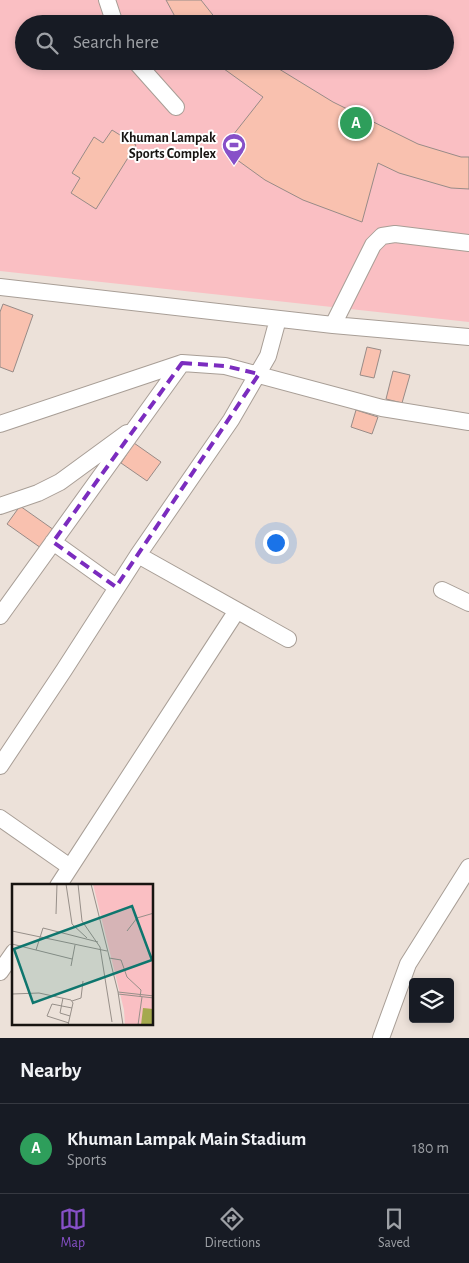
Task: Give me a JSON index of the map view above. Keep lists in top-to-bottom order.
{
  "places": {
    "sports": ["Khuman Lampak Sports Complex"]
  },
  "page": {
    "search": "Search here",
    "pins": "A",
    "heading": "Nearby",
    "list": [
      {
        "mark": "A",
        "name": "Khuman Lampak Main Stadium",
        "note": "Sports",
        "value": "180 m"
      }
    ],
    "nav": ["Map", "Directions", "Saved"]
  }
}
